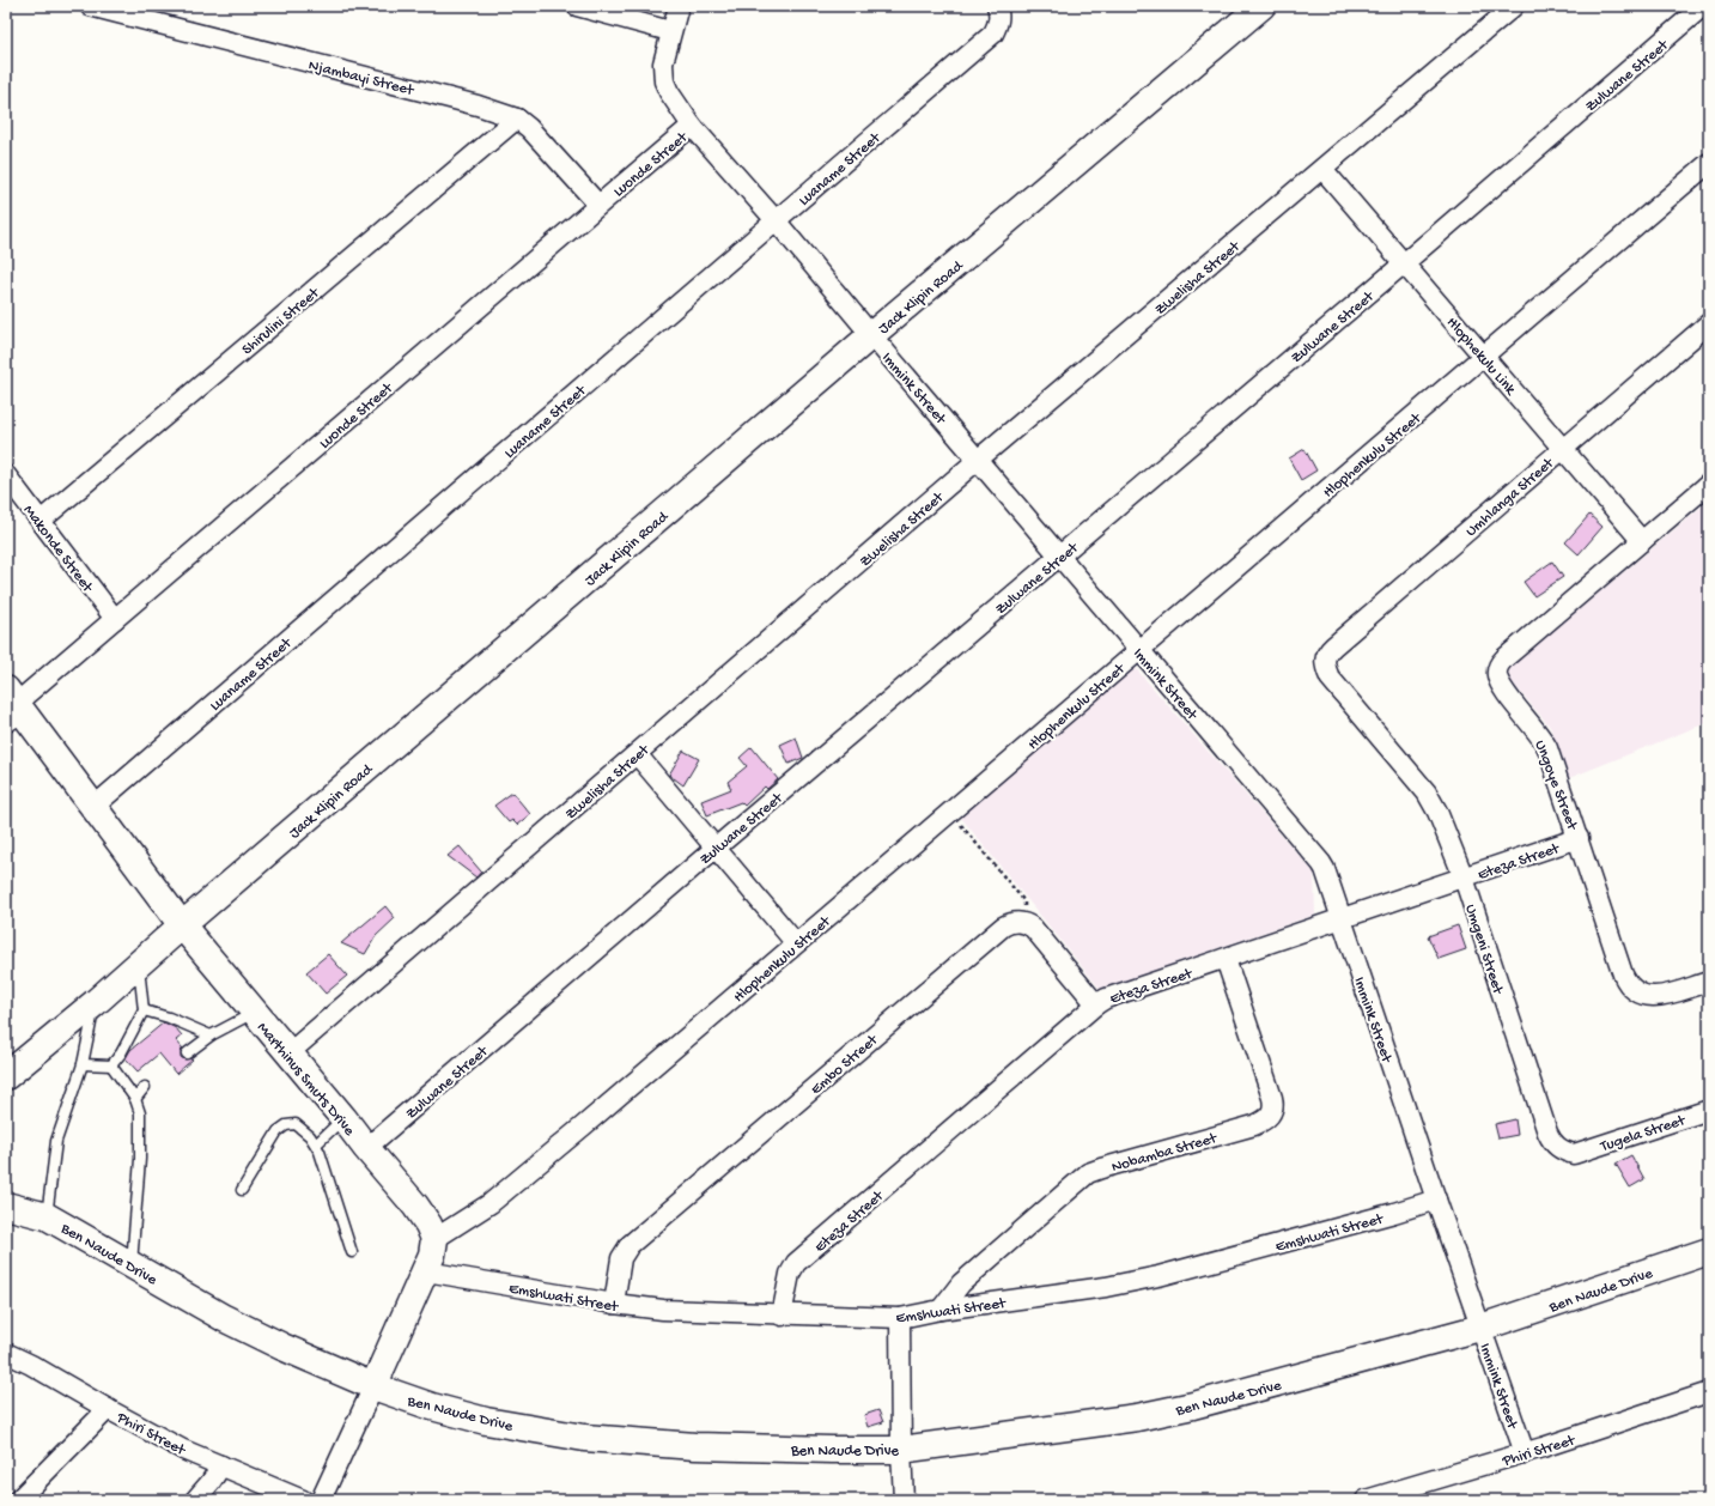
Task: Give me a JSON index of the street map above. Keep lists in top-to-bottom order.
{
  "streets": {
    "street": [
      "Zulwane Street",
      "Njambayi Street",
      "Luonde Street",
      "Luaname Street",
      "Zwelisha Street",
      "Jack Klipin Road",
      "Shirulini Street",
      "Hlophekulu Link",
      "Immink Street",
      "Hlophenkulu Street",
      "Umhlanga Street",
      "Makonde Street",
      "Ungoye Street",
      "Eteza Street",
      "Umgeni Street",
      "Embo Street",
      "Marthinus Smuts Drive",
      "Tugela Street",
      "Nobamba Street",
      "Emshwati Street",
      "Ben Naude Drive",
      "Phiri Street"
    ]
  },
  "crossings": [
    ["Zulwane Street", "Hlophekulu Link"],
    ["Zulwane Street", "Immink Street"],
    ["Zulwane Street", "Marthinus Smuts Drive"],
    ["Njambayi Street", "Luonde Street"],
    ["Njambayi Street", "Shirulini Street"],
    ["Luonde Street", "Immink Street"],
    ["Luonde Street", "Makonde Street"],
    ["Luonde Street", "Marthinus Smuts Drive"],
    ["Luaname Street", "Immink Street"],
    ["Luaname Street", "Marthinus Smuts Drive"],
    ["Zwelisha Street", "Hlophekulu Link"],
    ["Zwelisha Street", "Immink Street"],
    ["Zwelisha Street", "Marthinus Smuts Drive"],
    ["Jack Klipin Road", "Immink Street"],
    ["Jack Klipin Road", "Marthinus Smuts Drive"],
    ["Shirulini Street", "Makonde Street"],
    ["Hlophekulu Link", "Hlophenkulu Street"],
    ["Hlophekulu Link", "Umhlanga Street"],
    ["Hlophekulu Link", "Ungoye Street"],
    ["Immink Street", "Hlophenkulu Street"],
    ["Immink Street", "Eteza Street"],
    ["Immink Street", "Emshwati Street"],
    ["Immink Street", "Ben Naude Drive"],
    ["Immink Street", "Phiri Street"],
    ["Hlophenkulu Street", "Marthinus Smuts Drive"],
    ["Umhlanga Street", "Umgeni Street"],
    ["Ungoye Street", "Eteza Street"],
    ["Eteza Street", "Umgeni Street"],
    ["Eteza Street", "Nobamba Street"],
    ["Eteza Street", "Emshwati Street"],
    ["Umgeni Street", "Tugela Street"],
    ["Embo Street", "Emshwati Street"],
    ["Nobamba Street", "Emshwati Street"]
  ]
}
